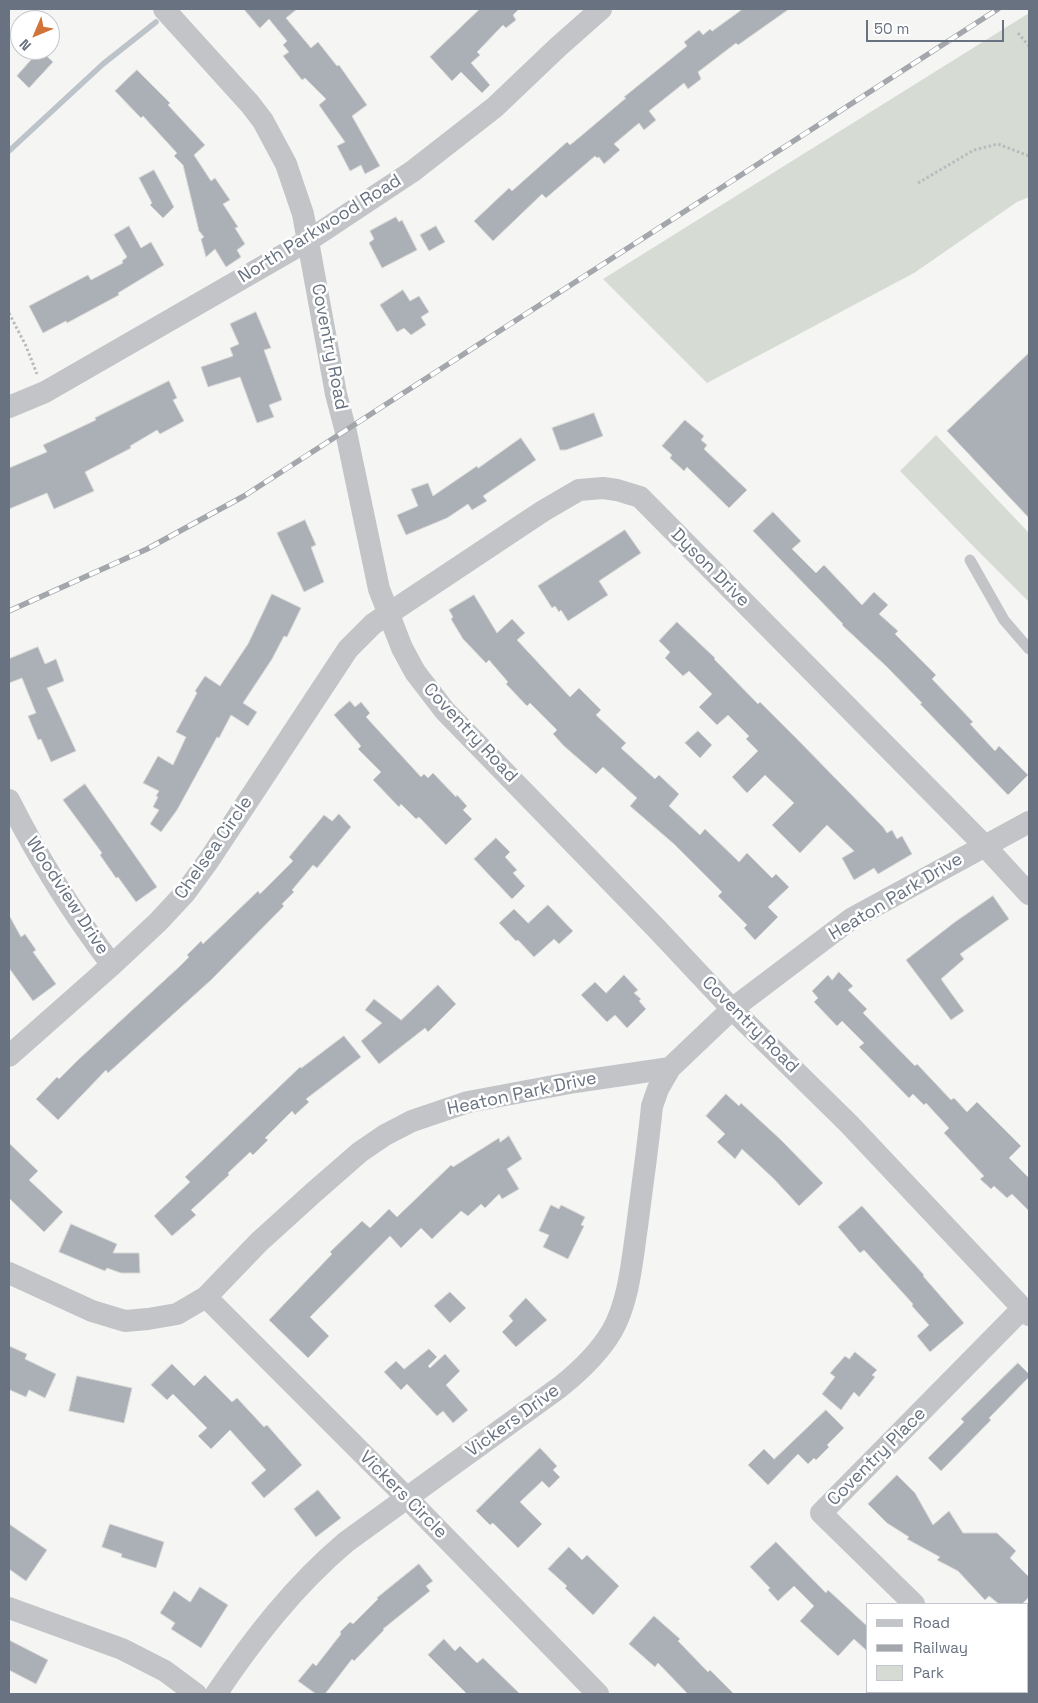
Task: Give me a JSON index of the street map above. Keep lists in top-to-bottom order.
{
  "streets": {
    "street": [
      "North Parkwood Road",
      "Coventry Road",
      "Dyson Drive",
      "Chelsea Circle",
      "Woodview Drive",
      "Heaton Park Drive",
      "Vickers Drive",
      "Coventry Place",
      "Vickers Circle"
    ]
  },
  "crossings": [
    ["North Parkwood Road", "Coventry Road"],
    ["Coventry Road", "Dyson Drive"],
    ["Coventry Road", "Chelsea Circle"],
    ["Coventry Road", "Heaton Park Drive"],
    ["Coventry Road", "Coventry Place"],
    ["Dyson Drive", "Chelsea Circle"],
    ["Dyson Drive", "Heaton Park Drive"],
    ["Chelsea Circle", "Woodview Drive"],
    ["Heaton Park Drive", "Vickers Drive"],
    ["Heaton Park Drive", "Vickers Circle"],
    ["Vickers Drive", "Vickers Circle"]
  ],
  "legend": ["Road", "Railway", "Park"],
  "scale_bar": "50 m",
  "north": "bottom left"
}
